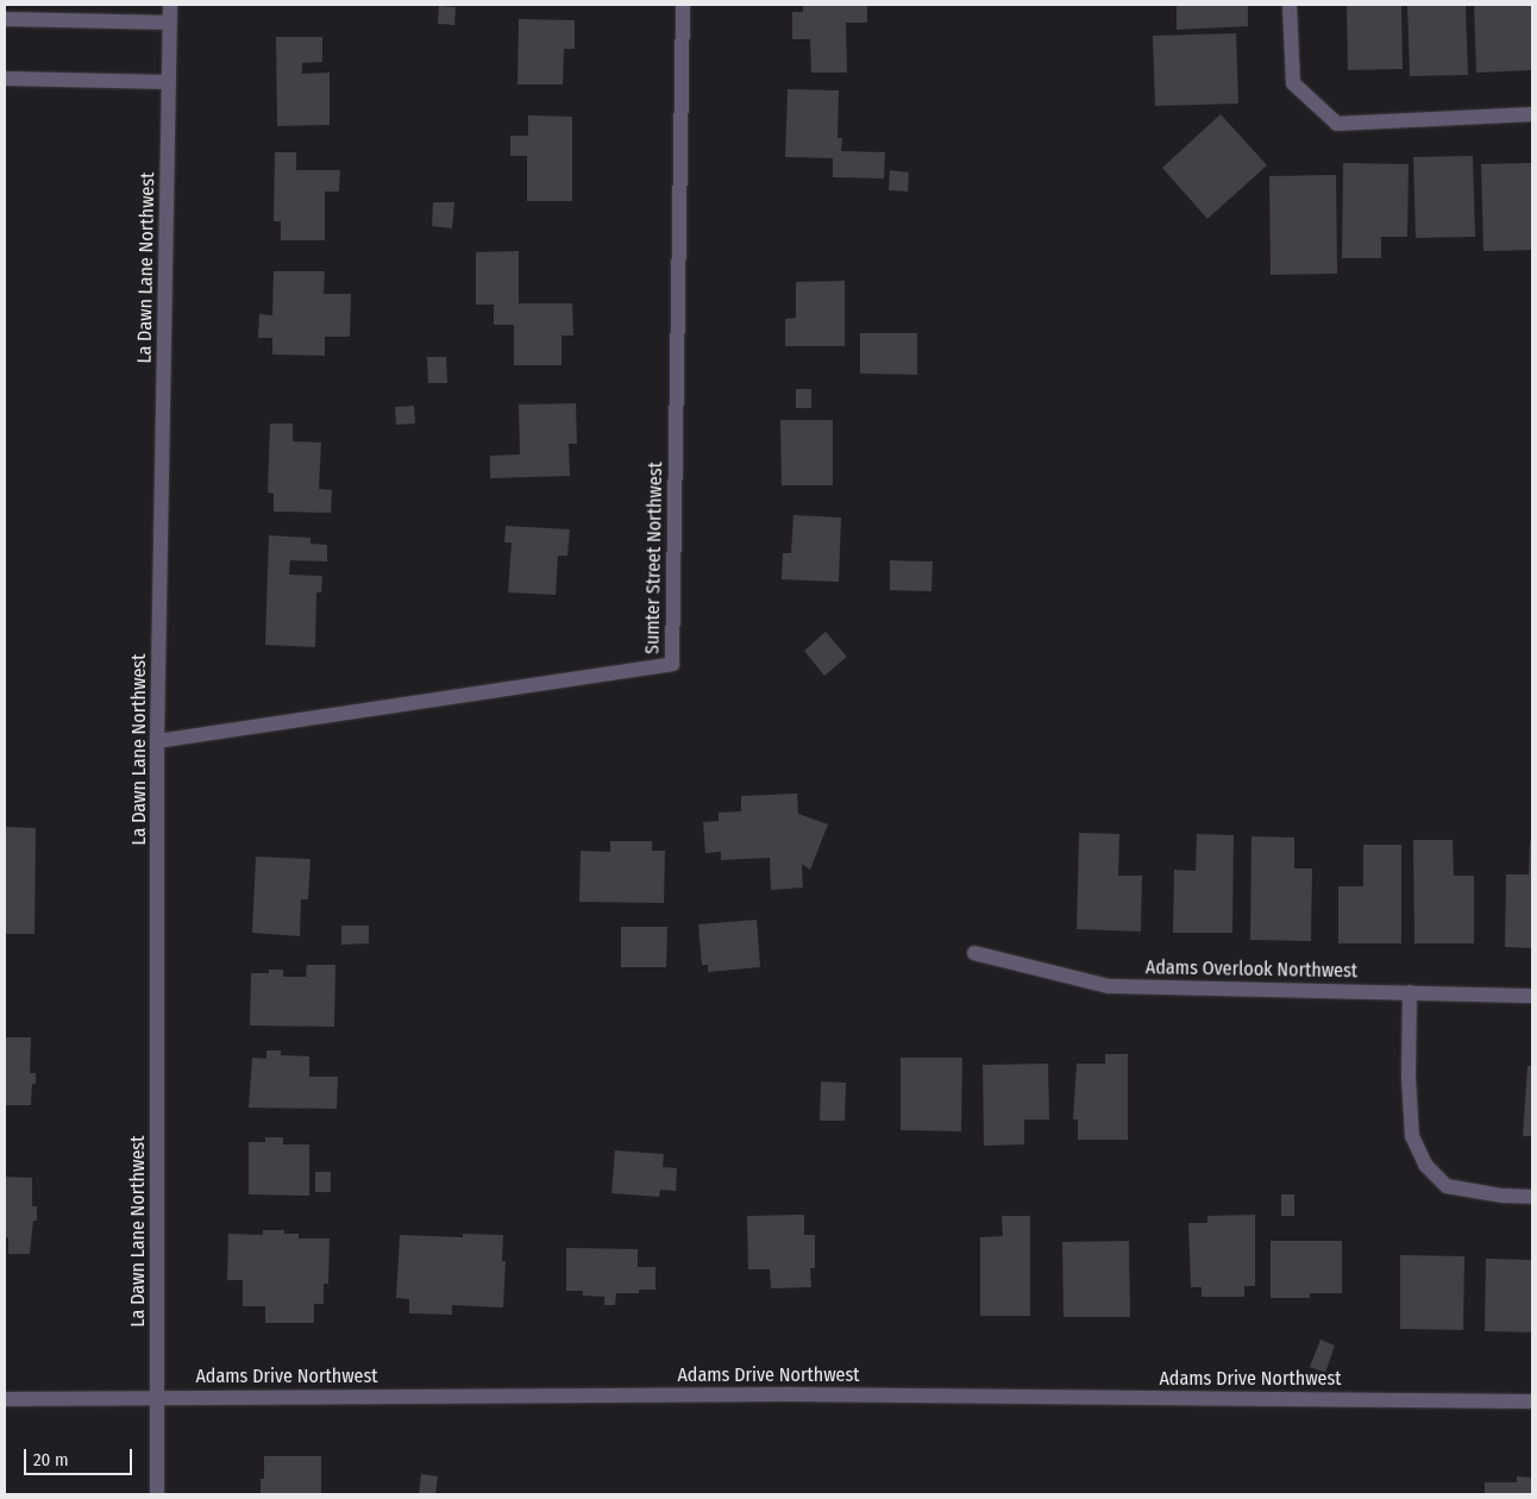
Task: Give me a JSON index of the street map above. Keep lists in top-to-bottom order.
{
  "streets": {
    "street": [
      "La Dawn Lane Northwest",
      "Sumter Street Northwest",
      "Adams Overlook Northwest",
      "Adams Drive Northwest"
    ]
  },
  "crossings": [
    ["La Dawn Lane Northwest", "Sumter Street Northwest"],
    ["La Dawn Lane Northwest", "Adams Drive Northwest"]
  ],
  "scale_bar": "20 m"
}
